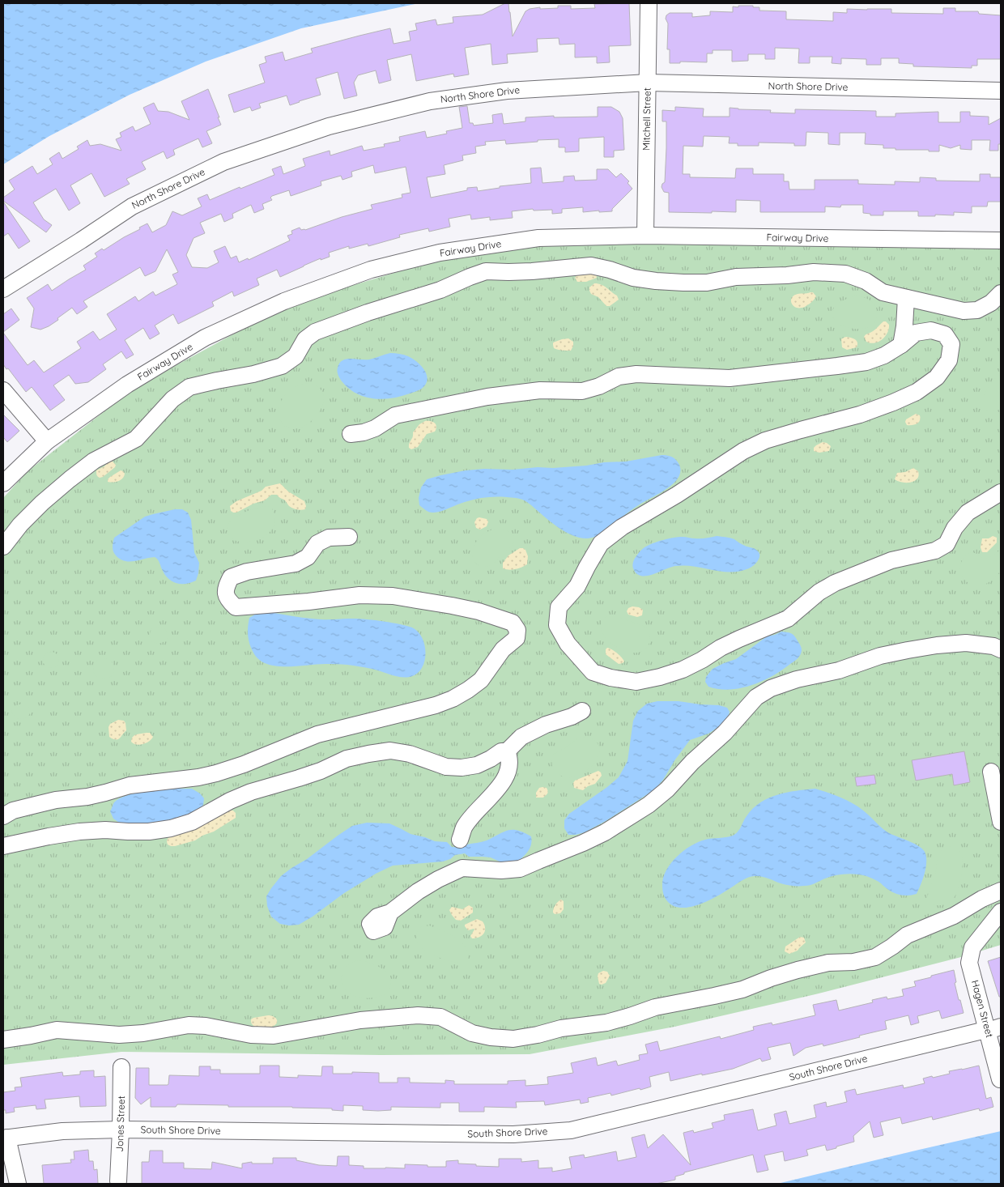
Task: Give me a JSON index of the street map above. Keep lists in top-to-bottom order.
{
  "streets": {
    "street": [
      "North Shore Drive",
      "Mitchell Street",
      "Fairway Drive",
      "Hagen Street",
      "South Shore Drive",
      "Jones Street"
    ]
  },
  "crossings": [
    ["North Shore Drive", "Mitchell Street"],
    ["Mitchell Street", "Fairway Drive"],
    ["Hagen Street", "South Shore Drive"],
    ["South Shore Drive", "Jones Street"]
  ]
}
